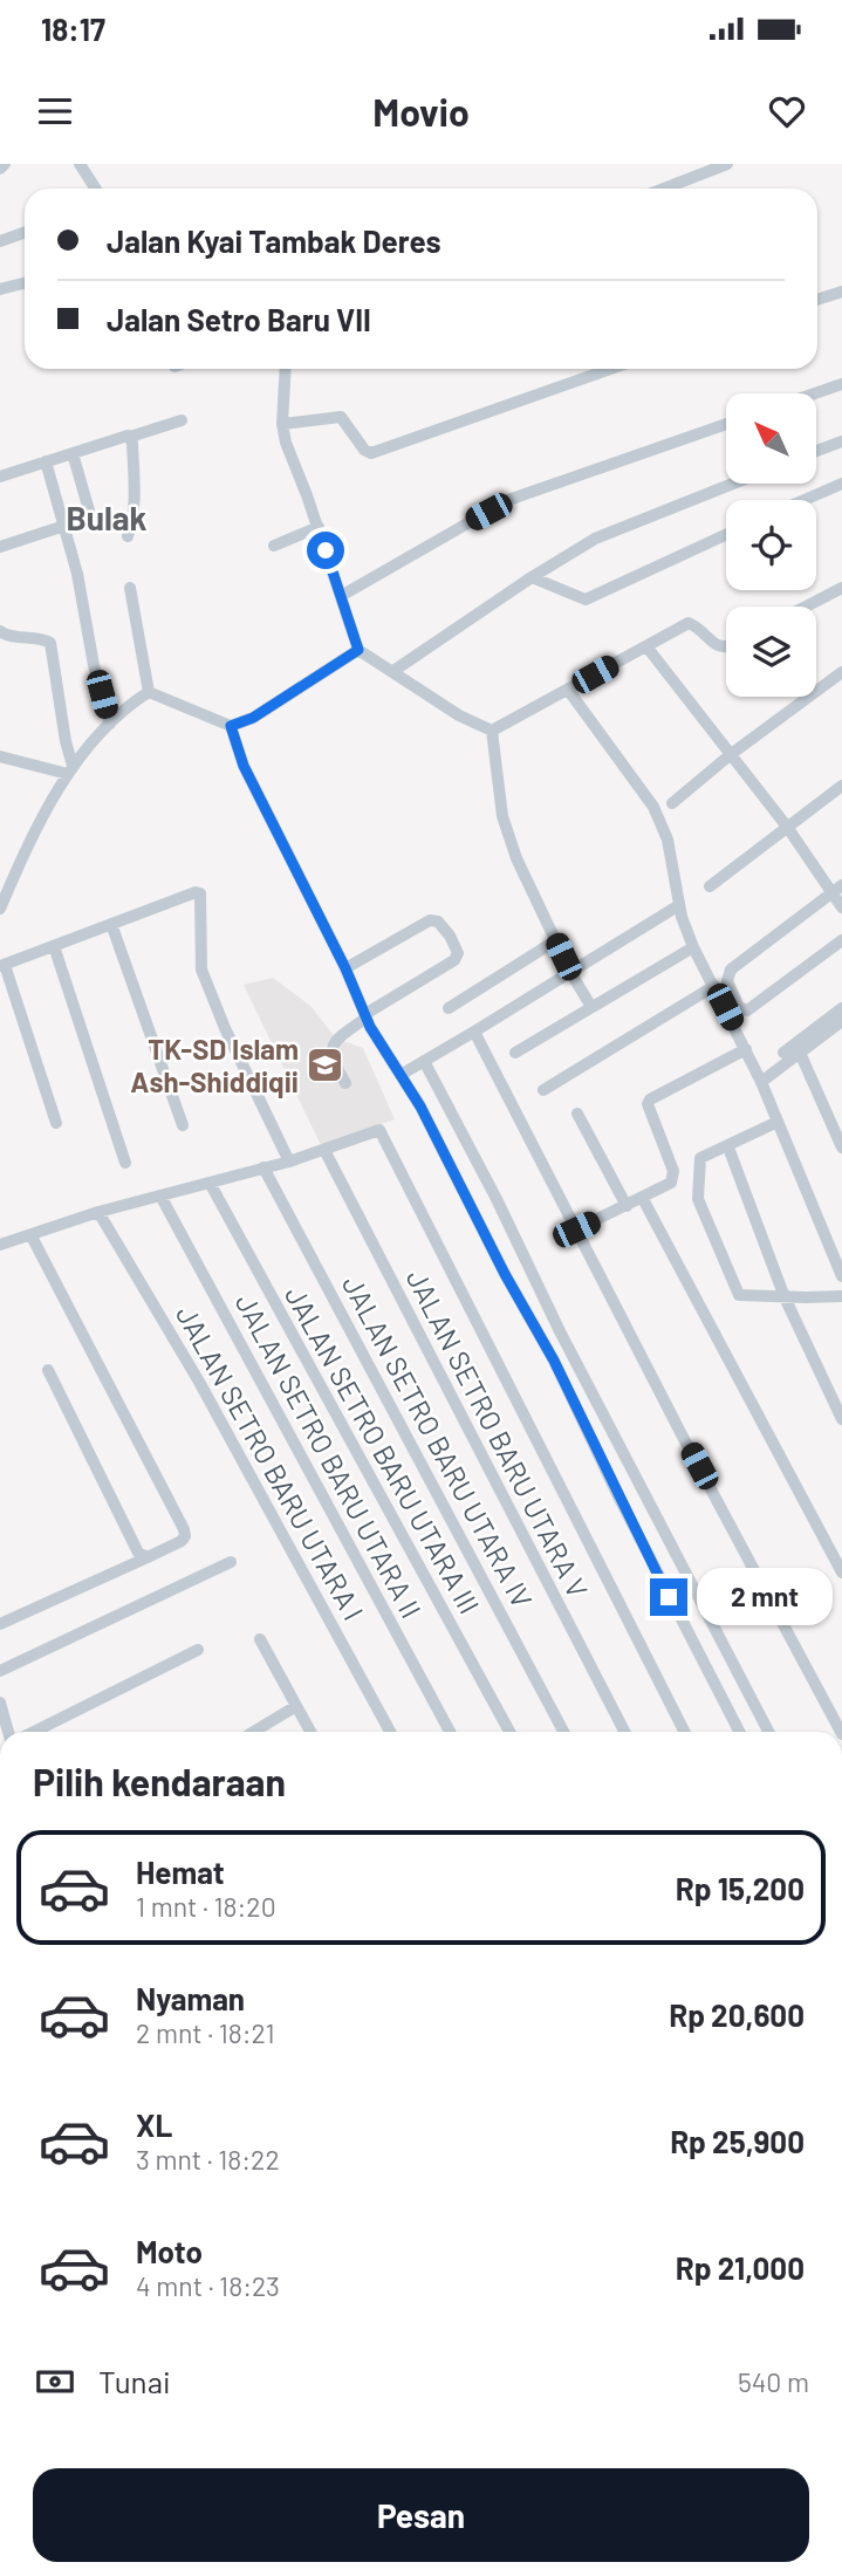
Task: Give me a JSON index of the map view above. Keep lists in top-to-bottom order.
{
  "streets": {
    "street": [
      "JALAN SETRO BARU UTARA V",
      "JALAN SETRO BARU UTARA IV",
      "JALAN SETRO BARU UTARA III",
      "JALAN SETRO BARU UTARA II",
      "JALAN SETRO BARU UTARA I"
    ]
  },
  "districts": ["Bulak"],
  "places": {
    "school or university": ["TK-SD Islam Ash-Shiddiqii"]
  },
  "north": "top left",
  "page": {
    "status": "18:17",
    "header": "Movio",
    "banner": ["Jalan Kyai Tambak Deres", "Jalan Setro Baru VII"],
    "bubble": "2 mnt",
    "heading": "Pilih kendaraan",
    "list": [
      {
        "name": "Hemat",
        "note": "1 mnt · 18:20",
        "value": "Rp 15,200"
      },
      {
        "name": "Nyaman",
        "note": "2 mnt · 18:21",
        "value": "Rp 20,600"
      },
      {
        "name": "XL",
        "note": "3 mnt · 18:22",
        "value": "Rp 25,900"
      },
      {
        "name": "Moto",
        "note": "4 mnt · 18:23",
        "value": "Rp 21,000"
      }
    ],
    "pay": ["Tunai", "540 m"],
    "buttons": "Pesan"
  }
}
